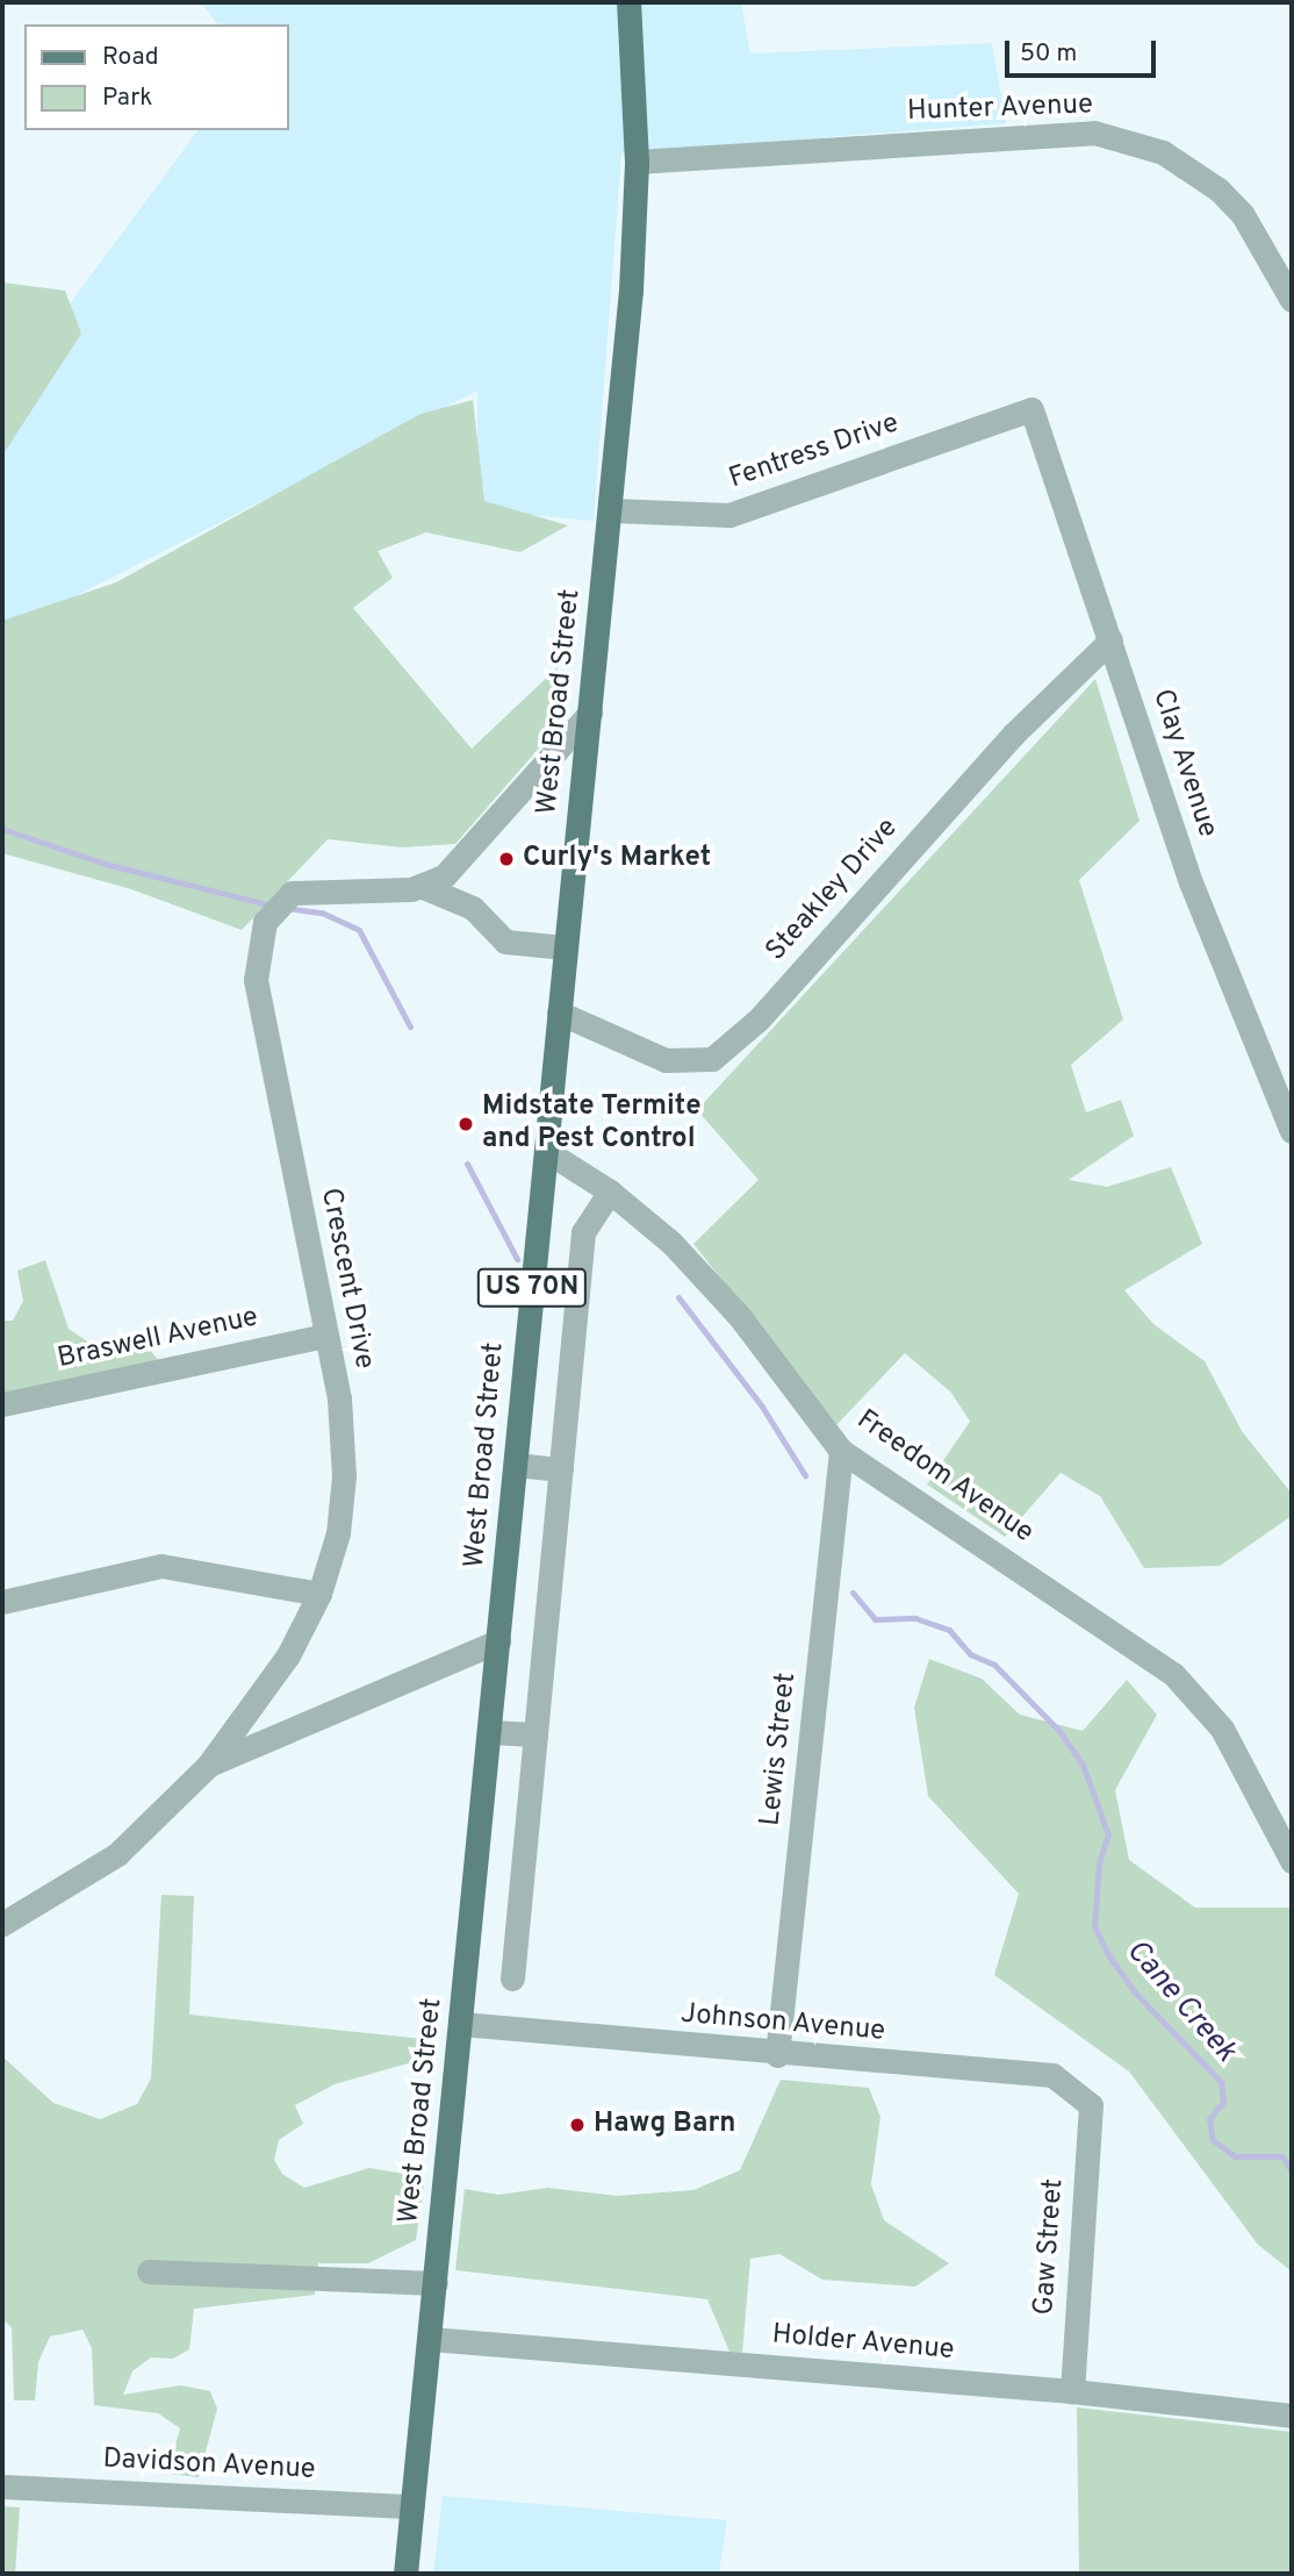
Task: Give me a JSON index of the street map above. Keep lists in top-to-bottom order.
{
  "streets": {
    "main road": ["West Broad Street", "US 70N"],
    "street": [
      "Hunter Avenue",
      "Fentress Drive",
      "Clay Avenue",
      "Steakley Drive",
      "Crescent Drive",
      "Braswell Avenue",
      "Freedom Avenue",
      "Lewis Street",
      "Johnson Avenue",
      "Gaw Street",
      "Holder Avenue",
      "Davidson Avenue"
    ]
  },
  "crossings": [
    ["Hunter Avenue", "West Broad Street"],
    ["Fentress Drive", "West Broad Street"],
    ["Fentress Drive", "Clay Avenue"],
    ["West Broad Street", "Steakley Drive"],
    ["West Broad Street", "Crescent Drive"],
    ["West Broad Street", "Freedom Avenue"],
    ["West Broad Street", "Johnson Avenue"],
    ["West Broad Street", "Holder Avenue"],
    ["West Broad Street", "Davidson Avenue"],
    ["Clay Avenue", "Steakley Drive"],
    ["Crescent Drive", "Braswell Avenue"],
    ["Freedom Avenue", "Lewis Street"],
    ["Lewis Street", "Johnson Avenue"],
    ["Johnson Avenue", "Gaw Street"],
    ["Gaw Street", "Holder Avenue"]
  ],
  "water": ["Cane Creek"],
  "places": ["Curly's Market", "Midstate Termite and Pest Control", "Hawg Barn"],
  "legend": ["Road", "Park"],
  "scale_bar": "50 m"
}
